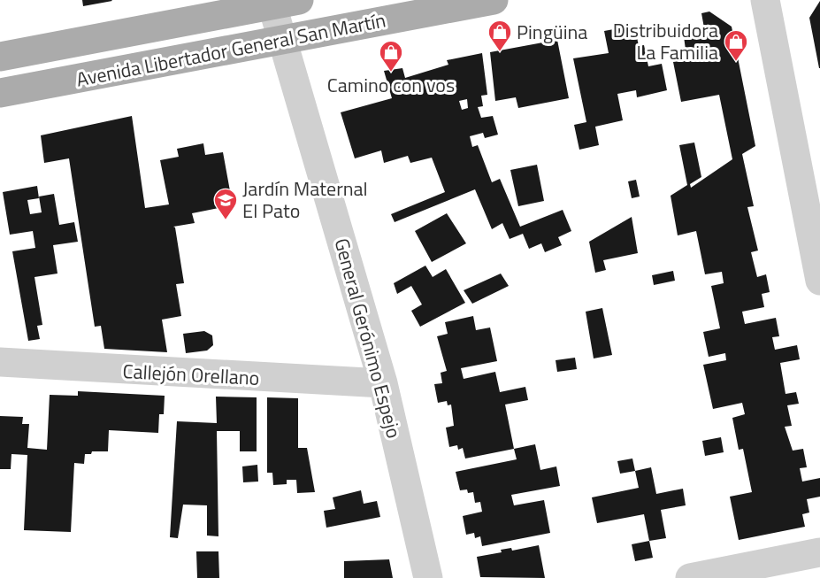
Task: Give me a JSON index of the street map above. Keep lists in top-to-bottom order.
{
  "streets": {
    "main road": ["Avenida Libertador General San Martín"],
    "street": ["General Gerónimo Espejo", "Callejón Orellano"]
  },
  "crossings": [
    ["Avenida Libertador General San Martín", "General Gerónimo Espejo"],
    ["General Gerónimo Espejo", "Callejón Orellano"]
  ],
  "places": {
    "shop": ["Pingüina", "Distribuidora La Familia", "Camino con vos"],
    "school or university": ["Jardín Maternal El Pato"]
  }
}
